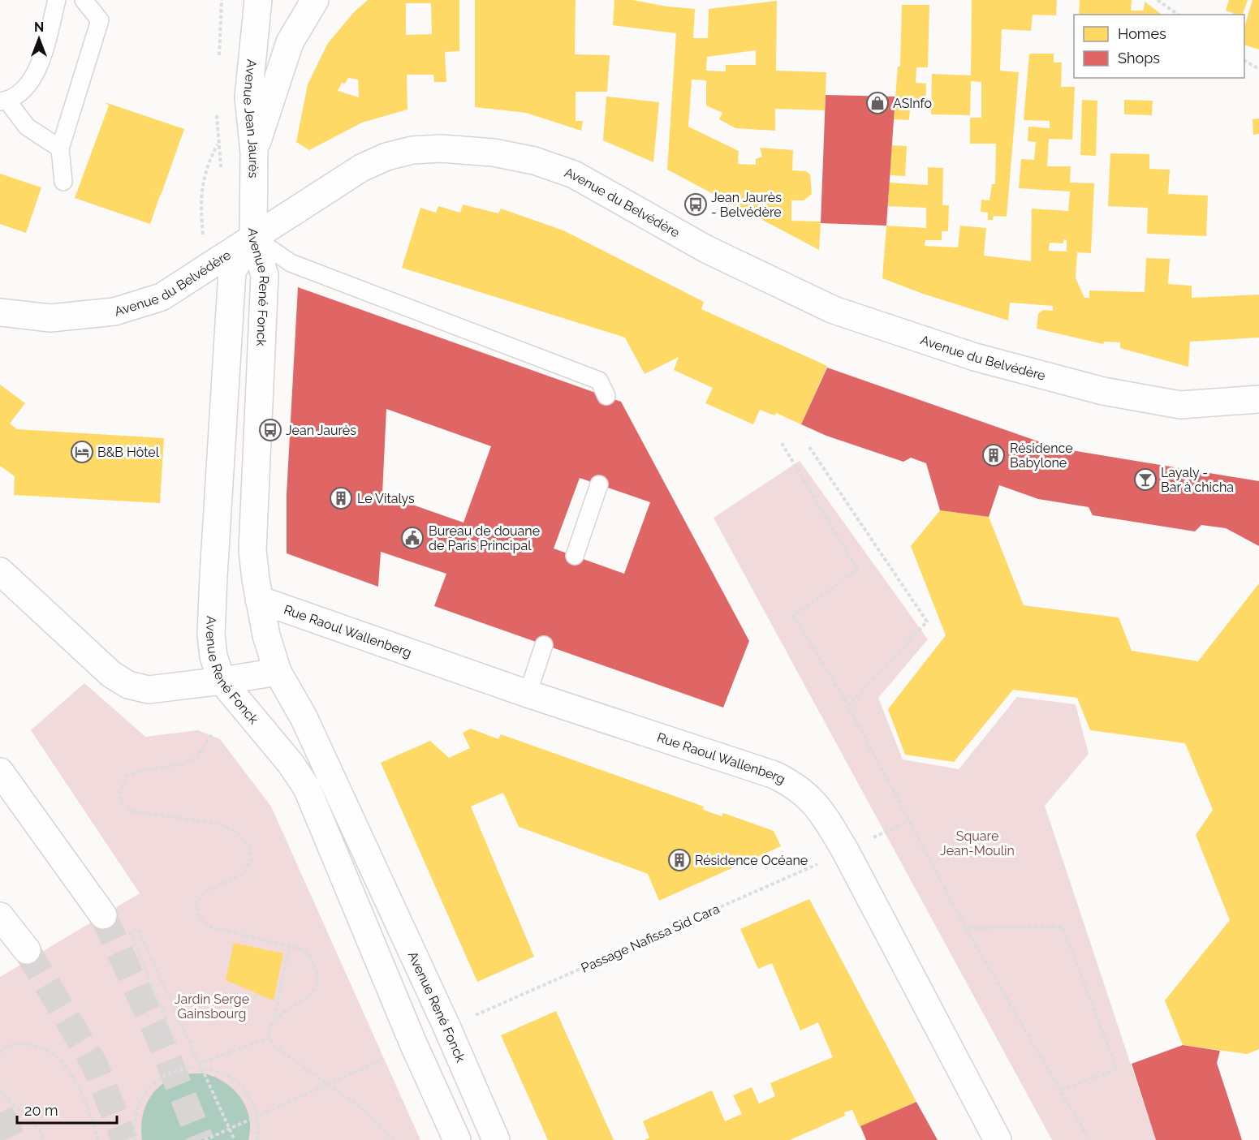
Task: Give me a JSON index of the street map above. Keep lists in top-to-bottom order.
{
  "streets": {
    "main road": [
      "Avenue Jean Jaurès",
      "Avenue du Belvédère",
      "Avenue René Fonck",
      "Rue Raoul Wallenberg"
    ],
    "path": ["Passage Nafissa Sid Cara"]
  },
  "crossings": [
    ["Avenue Jean Jaurès", "Avenue du Belvédère"],
    ["Avenue Jean Jaurès", "Avenue René Fonck"],
    ["Avenue du Belvédère", "Avenue René Fonck"],
    ["Avenue René Fonck", "Rue Raoul Wallenberg"],
    ["Rue Raoul Wallenberg", "Passage Nafissa Sid Cara"]
  ],
  "parks": ["Square Jean-Moulin", "Jardin Serge Gainsbourg"],
  "places": {
    "shop": ["ASInfo"],
    "bus stop": ["Jean Jaurès - Belvédère", "Jean Jaurès"],
    "hotel": ["B&B Hôtel"],
    "building": ["Résidence Babylone", "Le Vitalys", "Résidence Océane"],
    "bar": ["Layaly - Bar à chicha"],
    "public building": ["Bureau de douane de Paris Principal"]
  },
  "legend": ["Homes", "Shops"],
  "scale_bar": "20 m",
  "north": "top"
}
